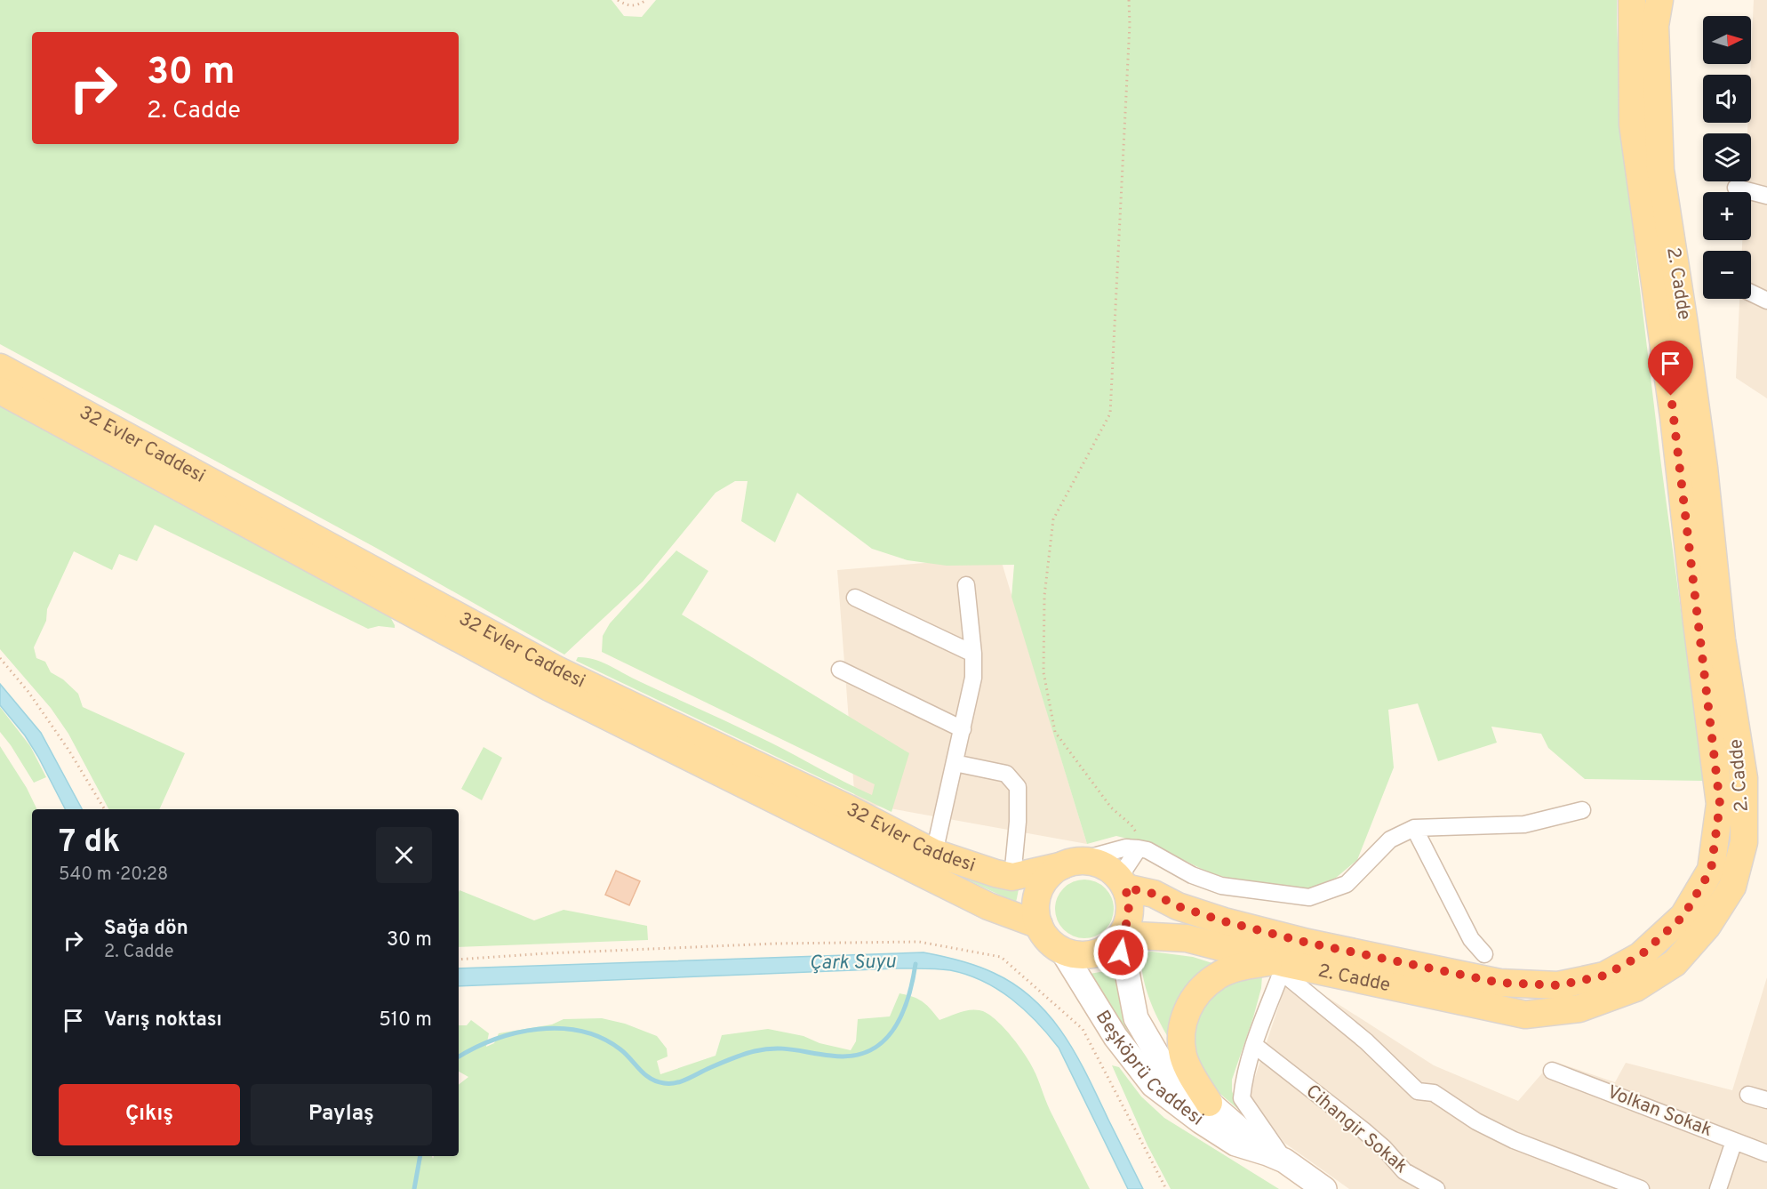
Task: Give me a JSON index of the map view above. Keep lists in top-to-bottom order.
{
  "streets": {
    "main road": ["2. Cadde", "32 Evler Caddesi", "Beşköprü Caddesi"],
    "street": ["Volkan Sokak", "Cihangir Sokak"]
  },
  "crossings": [
    ["2. Cadde", "32 Evler Caddesi"],
    ["2. Cadde", "Beşköprü Caddesi"],
    ["32 Evler Caddesi", "Beşköprü Caddesi"]
  ],
  "water": ["Çark Suyu"],
  "north": "right",
  "page": {
    "map_buttons": ["+", "−"],
    "turn": ["30 m", "2. Cadde"],
    "heading": ["7 dk", "540 m · 20:28"],
    "list": [
      {
        "name": "Sağa dön",
        "note": "2. Cadde",
        "value": "30 m"
      },
      {
        "name": "Varış noktası",
        "value": "510 m"
      }
    ],
    "buttons": ["Çıkış", "Paylaş"]
  }
}
